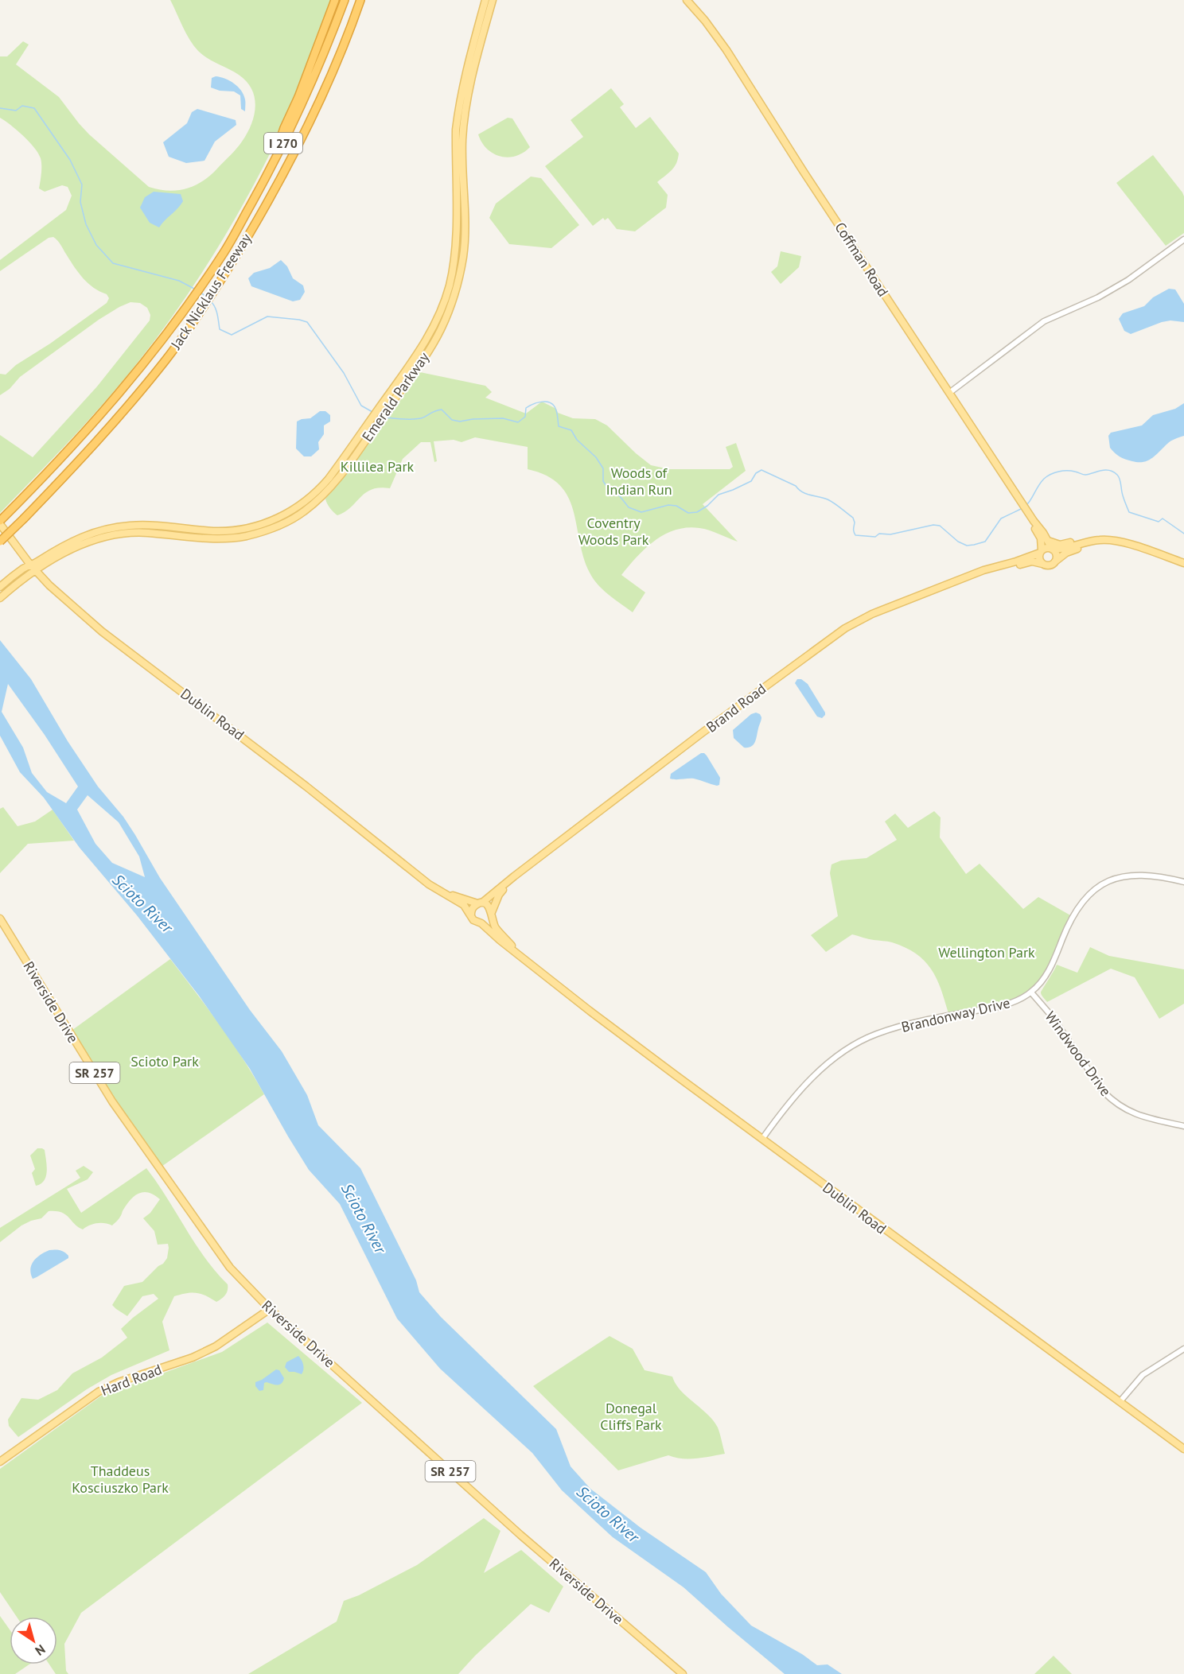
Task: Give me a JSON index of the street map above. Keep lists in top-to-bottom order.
{
  "streets": {
    "highway": ["I 270", "Jack Nicklaus Freeway"],
    "main road": [
      "Coffman Road",
      "Emerald Parkway",
      "Brand Road",
      "Dublin Road",
      "Riverside Drive",
      "SR 257",
      "Hard Road"
    ],
    "street": ["Brandonway Drive", "Windwood Drive"]
  },
  "crossings": [
    ["Coffman Road", "Brand Road"],
    ["Jack Nicklaus Freeway", "Dublin Road"],
    ["Emerald Parkway", "Dublin Road"],
    ["Brand Road", "Dublin Road"],
    ["Dublin Road", "Brandonway Drive"],
    ["Riverside Drive", "Hard Road"],
    ["Brandonway Drive", "Windwood Drive"]
  ],
  "water": ["Scioto River"],
  "parks": [
    "Killilea Park",
    "Woods of Indian Run",
    "Coventry Woods Park",
    "Wellington Park",
    "Scioto Park",
    "Donegal Cliffs Park",
    "Thaddeus Kosciuszko Park"
  ],
  "north": "bottom right"
}
